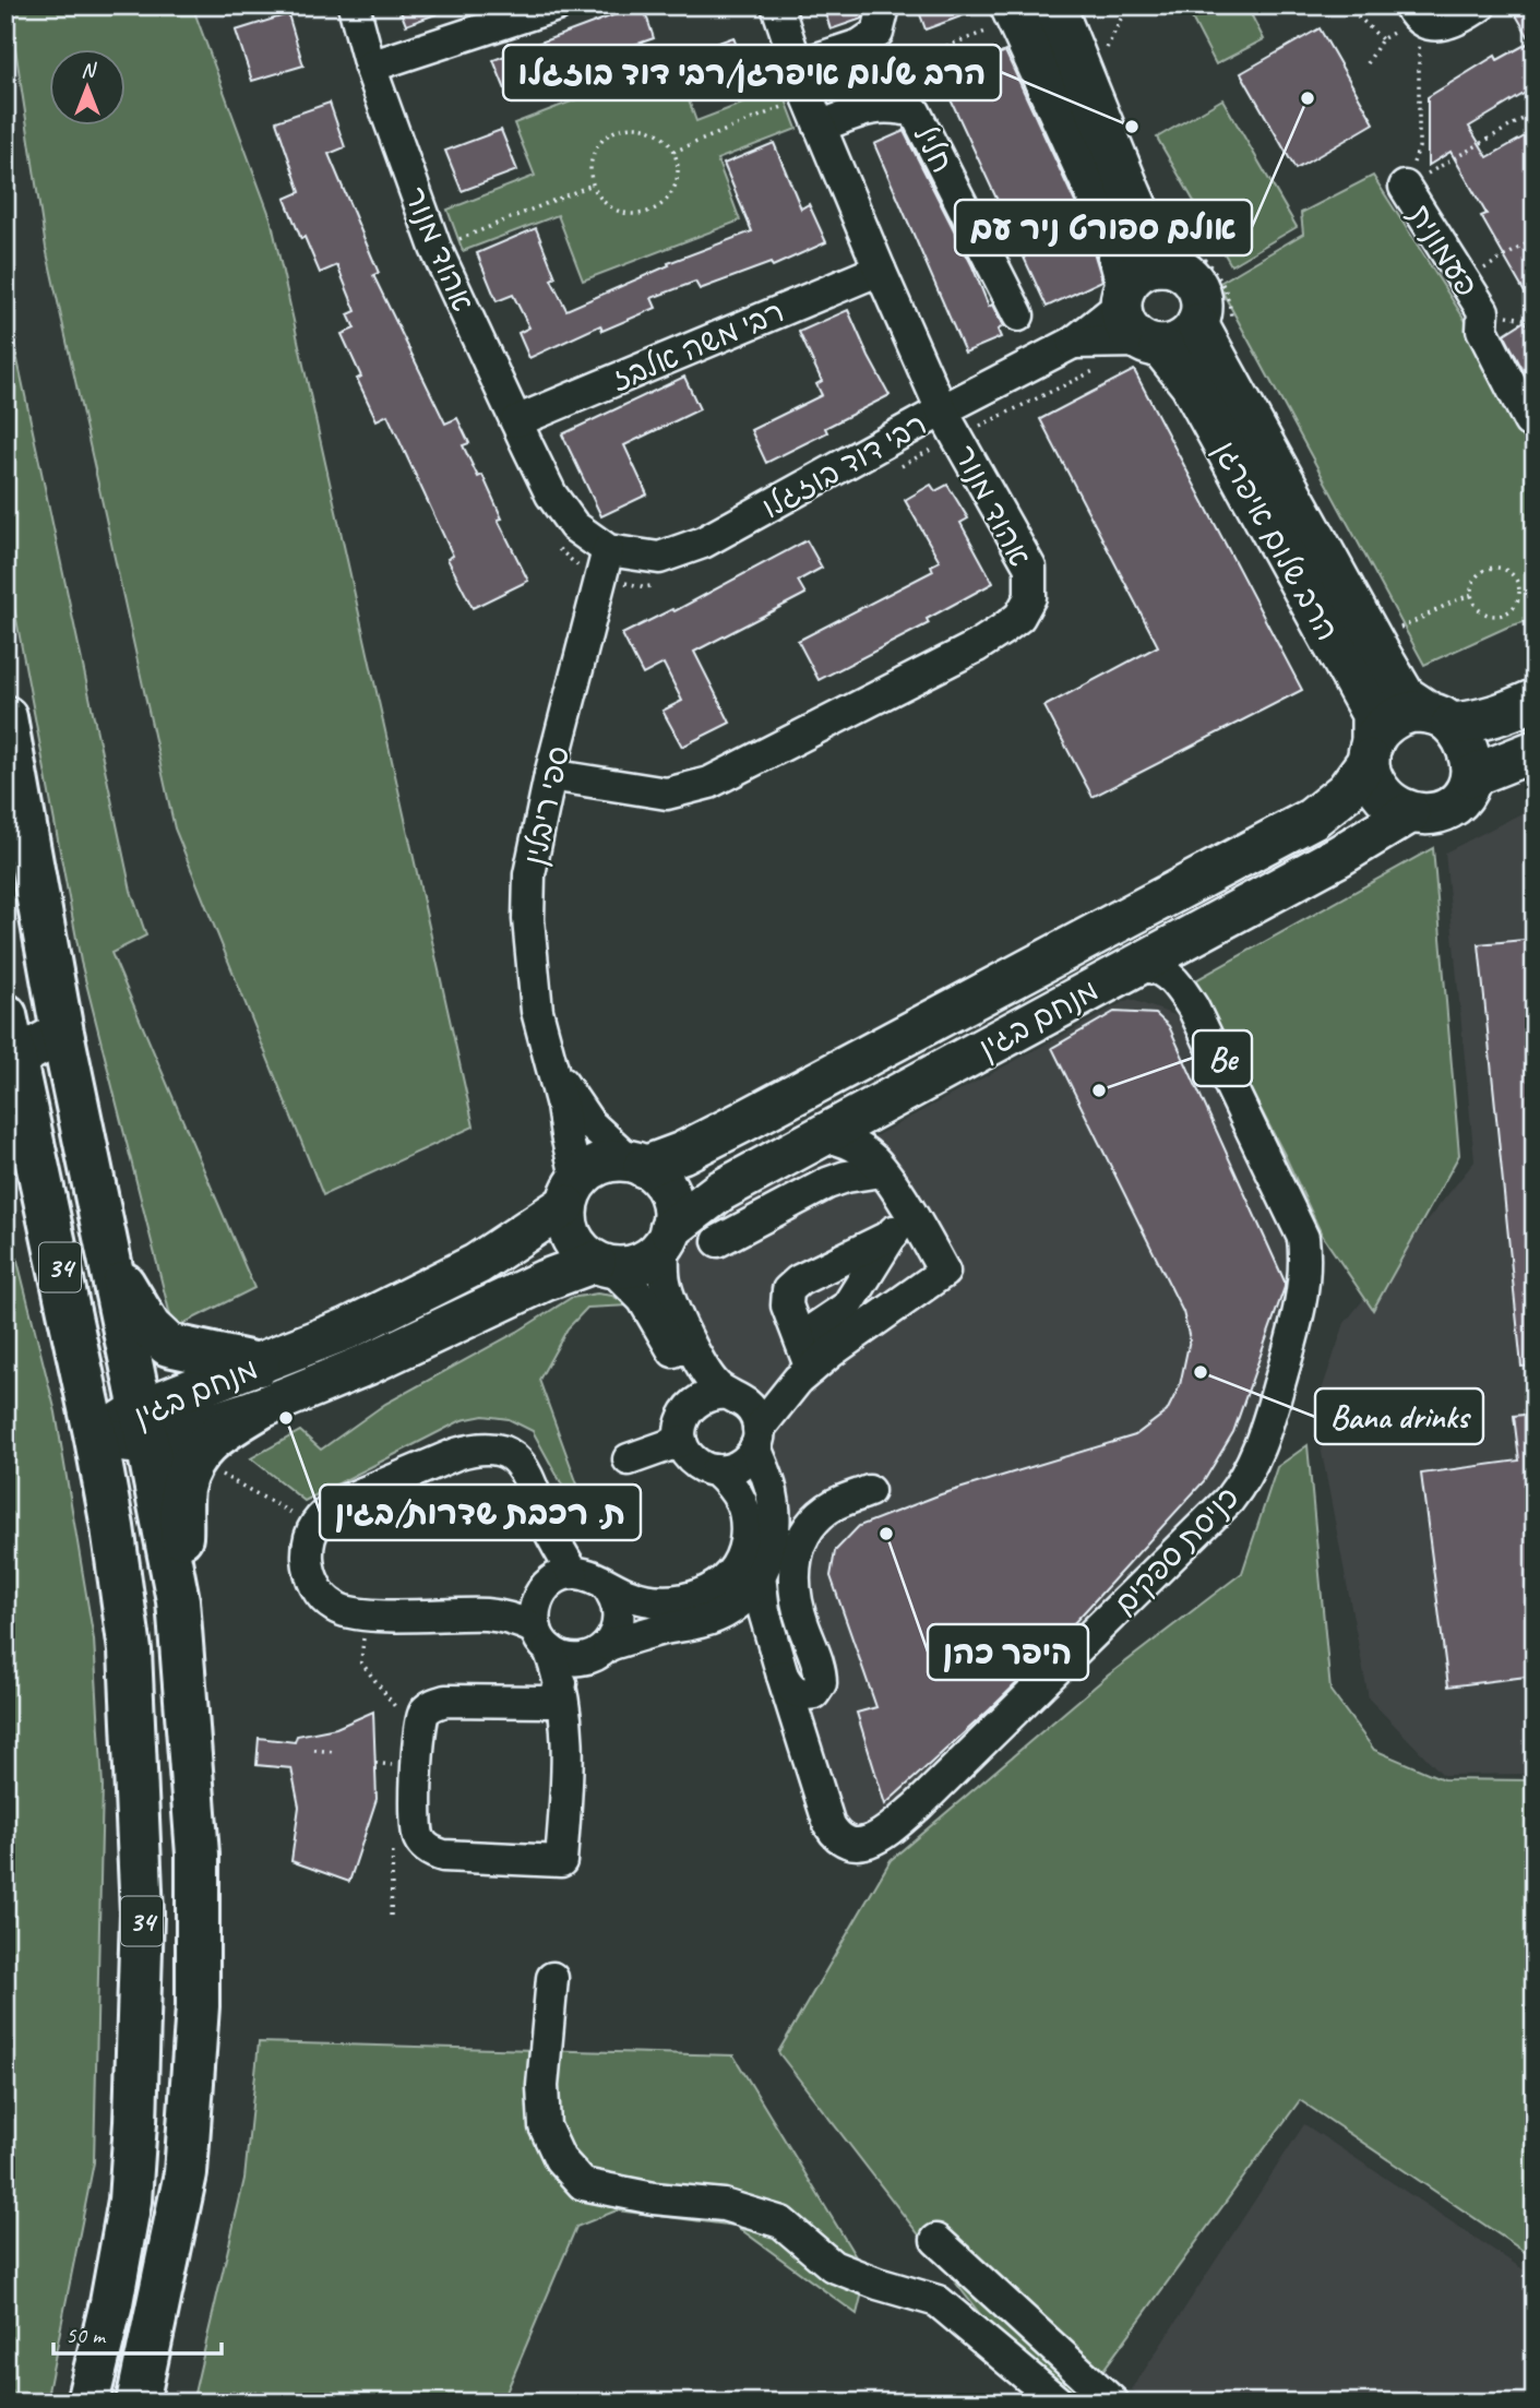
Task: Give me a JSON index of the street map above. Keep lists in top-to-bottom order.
{
  "streets": {
    "highway": ["34"],
    "main road": ["הרב שלום איפרגן", "מנחם בגין"],
    "street": [
      "חליל",
      "אהוד מנור",
      "פעמונית",
      "רבי משה אלבז",
      "רבי דוד בוזגלו",
      "ספי ריבלין",
      "כניסת ספקים"
    ]
  },
  "crossings": [
    ["חליל", "אהוד מנור"],
    ["אהוד מנור", "רבי משה אלבז"],
    ["אהוד מנור", "רבי דוד בוזגלו"],
    ["אהוד מנור", "ספי ריבלין"],
    ["רבי דוד בוזגלו", "הרב שלום איפרגן"],
    ["רבי דוד בוזגלו", "ספי ריבלין"],
    ["הרב שלום איפרגן", "מנחם בגין"],
    ["ספי ריבלין", "מנחם בגין"],
    ["מנחם בגין", "34"],
    ["מנחם בגין", "כניסת ספקים"]
  ],
  "places": [
    "אולם ספורט ניר עם",
    "הרב שלום איפרגן/רבי דוד בוזגלו",
    "Be",
    "Bana drinks",
    "ת. רכבת שדרות/בגין",
    "היפר כהן"
  ],
  "scale_bar": "50 m",
  "north": "top"
}
